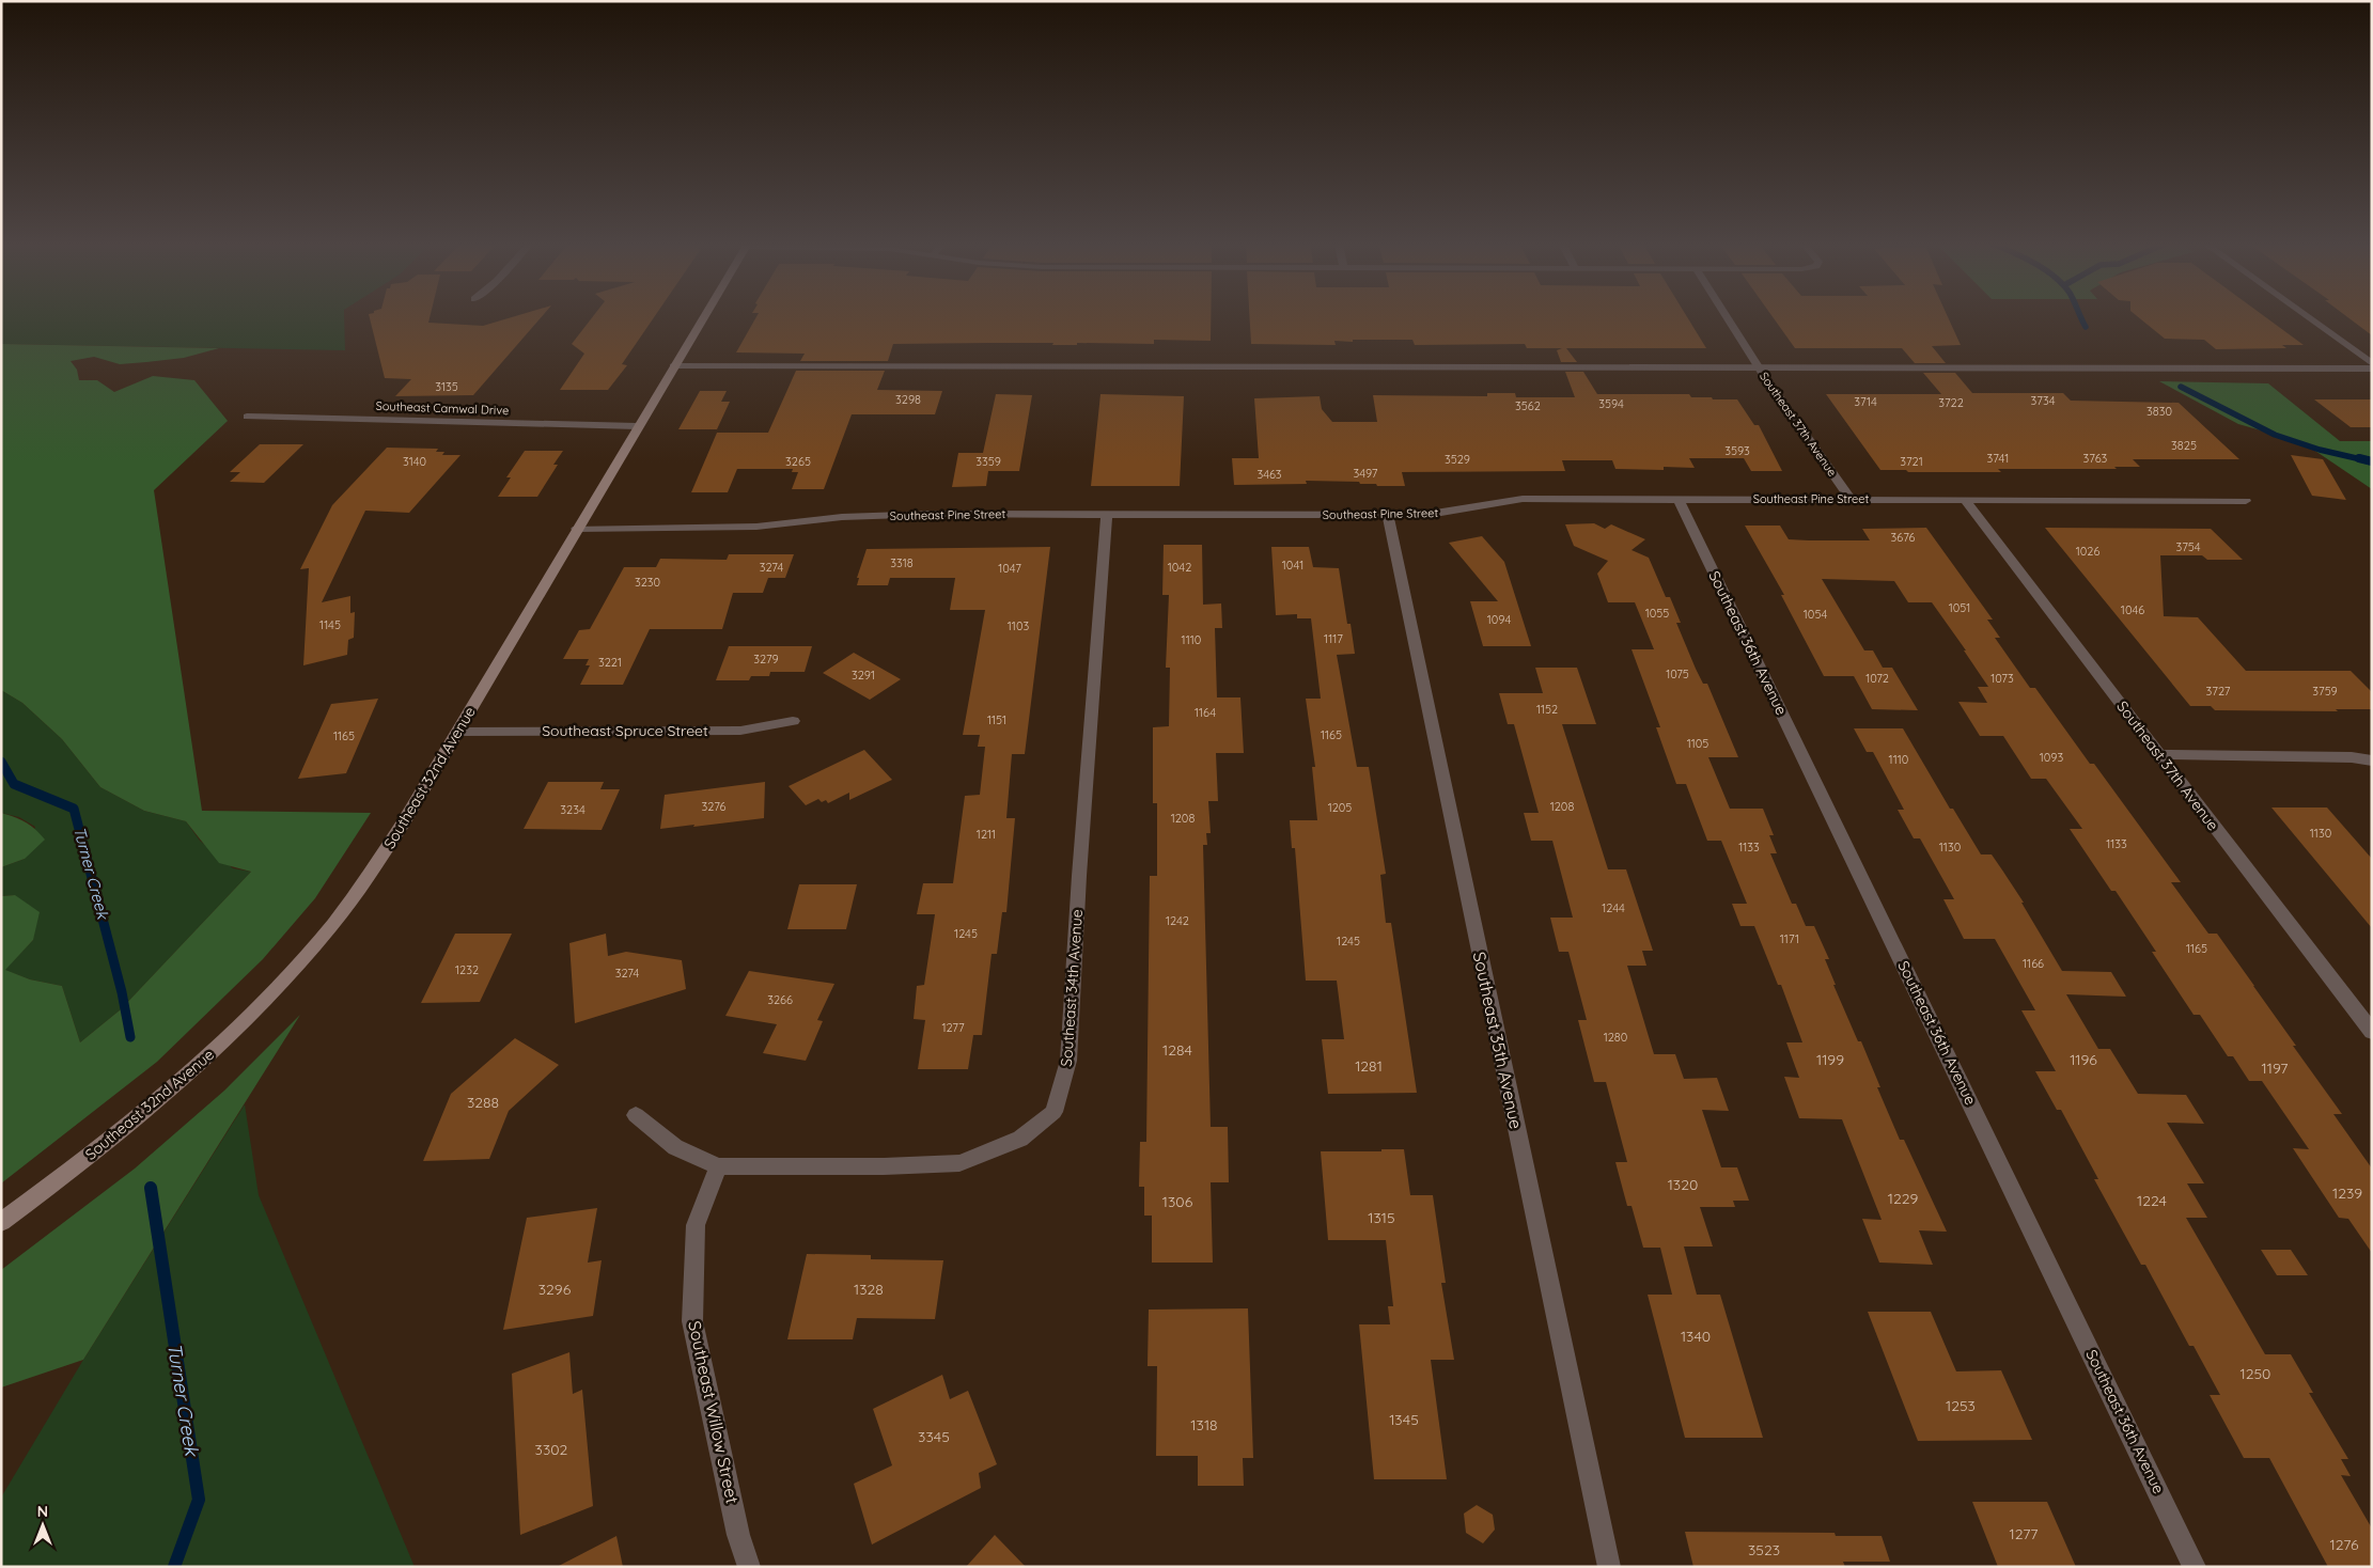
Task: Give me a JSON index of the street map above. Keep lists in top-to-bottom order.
{
  "streets": {
    "main road": ["Southeast 32nd Avenue"],
    "street": [
      "Southeast Camwal Drive",
      "Southeast 37th Avenue",
      "Southeast Pine Street",
      "Southeast 36th Avenue",
      "Southeast Spruce Street",
      "Southeast 34th Avenue",
      "Southeast 35th Avenue",
      "Southeast Willow Street"
    ]
  },
  "crossings": [
    ["Southeast Camwal Drive", "Southeast 32nd Avenue"],
    ["Southeast 37th Avenue", "Southeast Pine Street"],
    ["Southeast Pine Street", "Southeast 36th Avenue"],
    ["Southeast Pine Street", "Southeast 32nd Avenue"],
    ["Southeast Pine Street", "Southeast 34th Avenue"],
    ["Southeast Pine Street", "Southeast 35th Avenue"],
    ["Southeast Spruce Street", "Southeast 32nd Avenue"],
    ["Southeast 34th Avenue", "Southeast Willow Street"]
  ],
  "water": ["Turner Creek"],
  "house_numbers": [
    "3135",
    "3298",
    "3734",
    "3714",
    "3722",
    "3594",
    "3562",
    "3830",
    "3825",
    "3593",
    "3741",
    "3763",
    "3529",
    "3140",
    "3265",
    "3359",
    "3721",
    "3497",
    "3463",
    "3676",
    "3754",
    "1026",
    "3318",
    "1041",
    "3274",
    "1042",
    "1047",
    "3230",
    "1051",
    "1046",
    "1055",
    "1054",
    "1094",
    "1145",
    "1103",
    "1117",
    "1110",
    "3279",
    "3221",
    "1075",
    "3291",
    "1072",
    "1073",
    "3727",
    "3759",
    "1152",
    "1164",
    "1151",
    "1165",
    "1165",
    "1105",
    "1093",
    "1110",
    "3276",
    "1208",
    "1205",
    "3234",
    "1208",
    "1130",
    "1211",
    "1133",
    "1133",
    "1130",
    "1244",
    "1242",
    "1245",
    "1171",
    "1245",
    "1165",
    "1166",
    "1232",
    "3274",
    "3266",
    "1277",
    "1280",
    "1284",
    "1199",
    "1196",
    "1281",
    "1197",
    "3288",
    "1320",
    "1239",
    "1229",
    "1224",
    "1306",
    "1315",
    "3296",
    "1328",
    "1340",
    "1250",
    "1253",
    "1345",
    "1318",
    "3345",
    "3302",
    "1277",
    "1276",
    "3523"
  ],
  "north": "top"
}
